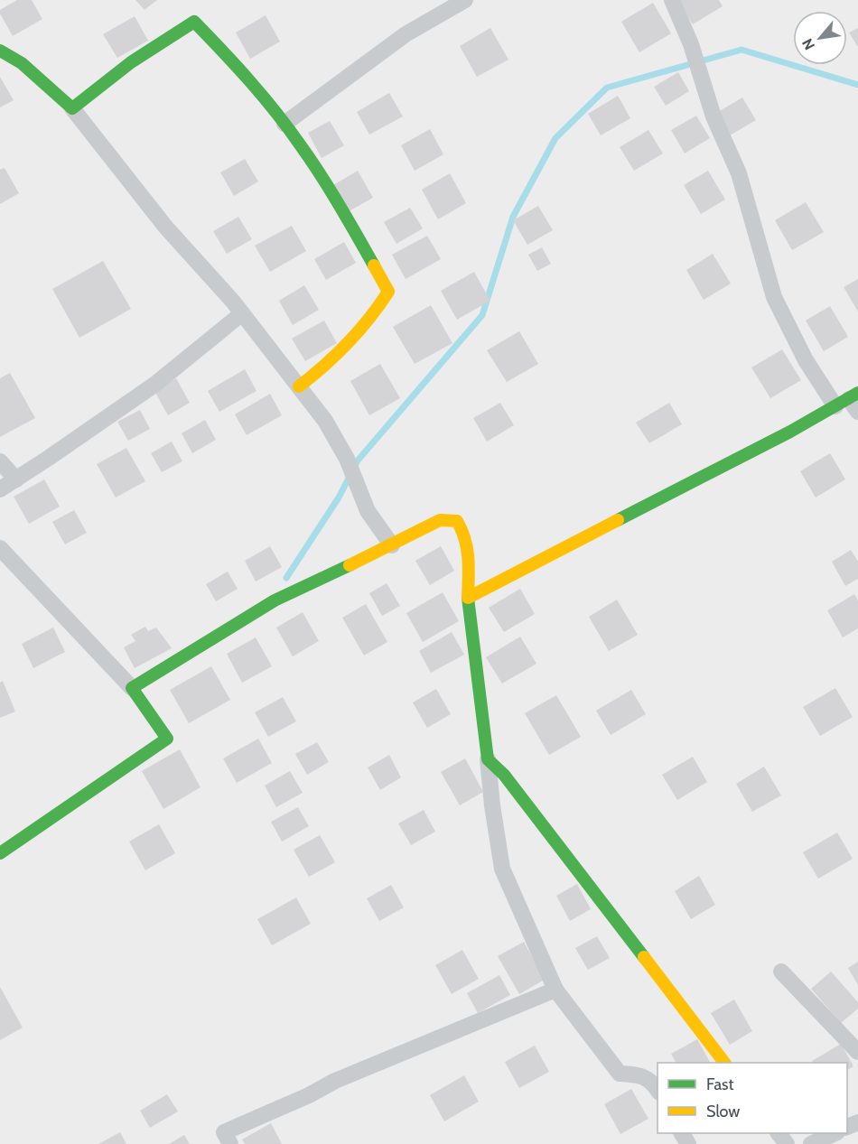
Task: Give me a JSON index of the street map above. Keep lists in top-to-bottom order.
{
  "legend": ["Fast", "Slow"],
  "north": "bottom left"
}
